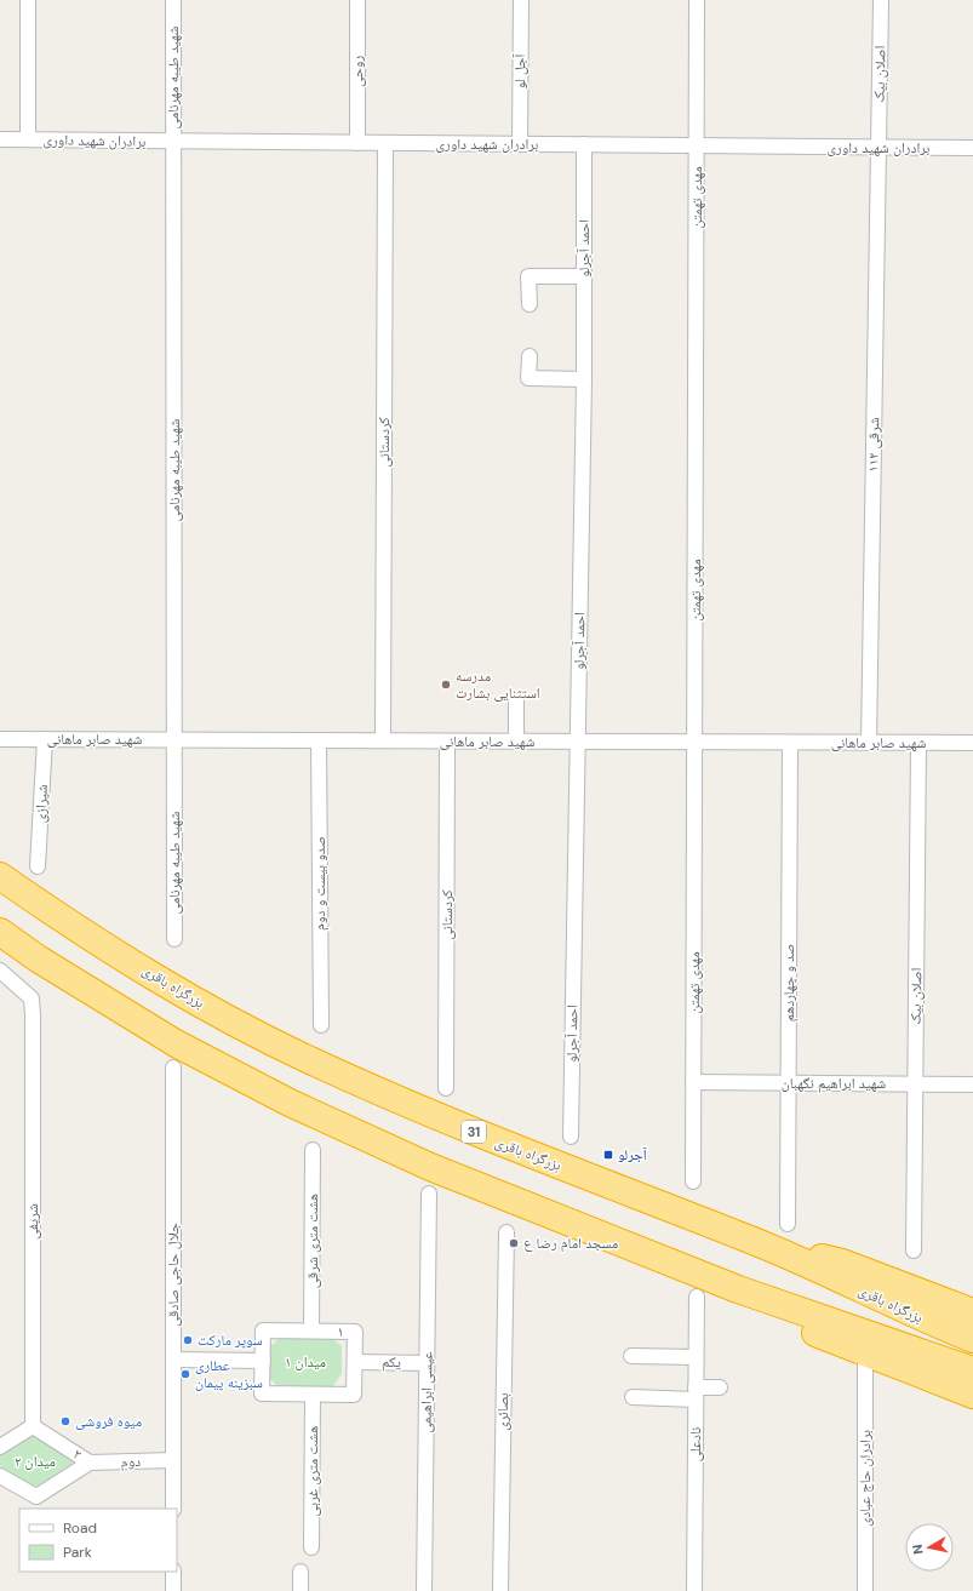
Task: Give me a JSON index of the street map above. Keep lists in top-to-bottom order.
{
  "streets": {
    "highway": ["بزرگراه باقری", "31"],
    "street": [
      "روحی",
      "آجل لو",
      "اصلان بیک",
      "شهید طیبه مهرنامی",
      "برادران شهید داوری",
      "مهدی تهمتن",
      "احمد آجرلو",
      "کردستانی",
      "۱۱۲ شرقی",
      "شهید صابر ماهانی",
      "شیرازی",
      "صدو بیست و دوم",
      "صد و چهاردهم",
      "شهید ابراهیم نگهبان",
      "شریفی",
      "هشت متری شرقی",
      "جلال حاجی صادقی",
      "۱",
      "یکم",
      "عیسی ابراهیمی",
      "بصائری",
      "نادعلی",
      "۲",
      "دوم",
      "هشت متری غربی",
      "برادران حاج عبادی"
    ]
  },
  "crossings": [
    ["روحی", "برادران شهید داوری"],
    ["آجل لو", "برادران شهید داوری"],
    ["اصلان بیک", "برادران شهید داوری"],
    ["اصلان بیک", "۱۱۲ شرقی"],
    ["اصلان بیک", "شهید صابر ماهانی"],
    ["اصلان بیک", "شهید ابراهیم نگهبان"],
    ["شهید طیبه مهرنامی", "برادران شهید داوری"],
    ["شهید طیبه مهرنامی", "شهید صابر ماهانی"],
    ["برادران شهید داوری", "مهدی تهمتن"],
    ["برادران شهید داوری", "احمد آجرلو"],
    ["برادران شهید داوری", "کردستانی"],
    ["برادران شهید داوری", "۱۱۲ شرقی"],
    ["مهدی تهمتن", "شهید صابر ماهانی"],
    ["مهدی تهمتن", "شهید ابراهیم نگهبان"],
    ["احمد آجرلو", "شهید صابر ماهانی"],
    ["کردستانی", "شهید صابر ماهانی"],
    ["۱۱۲ شرقی", "شهید صابر ماهانی"],
    ["شهید صابر ماهانی", "شیرازی"],
    ["شهید صابر ماهانی", "صدو بیست و دوم"],
    ["شهید صابر ماهانی", "صد و چهاردهم"],
    ["صد و چهاردهم", "شهید ابراهیم نگهبان"],
    ["شریفی", "۲"],
    ["هشت متری شرقی", "۱"],
    ["جلال حاجی صادقی", "دوم"],
    ["۱", "یکم"],
    ["۱", "هشت متری غربی"],
    ["یکم", "عیسی ابراهیمی"],
    ["۲", "دوم"]
  ],
  "parks": ["میدان ۱", "میدان ۲"],
  "places": {
    "other": [
      "مدرسه استثنایی بشارت",
      "مسجد امام رضا ع",
      "سوپر مارکت",
      "عطاری سبزینه پیمان",
      "میوه فروشی"
    ],
    "transit": ["آجرلو"]
  },
  "legend": ["Road", "Park"],
  "north": "left"
}
